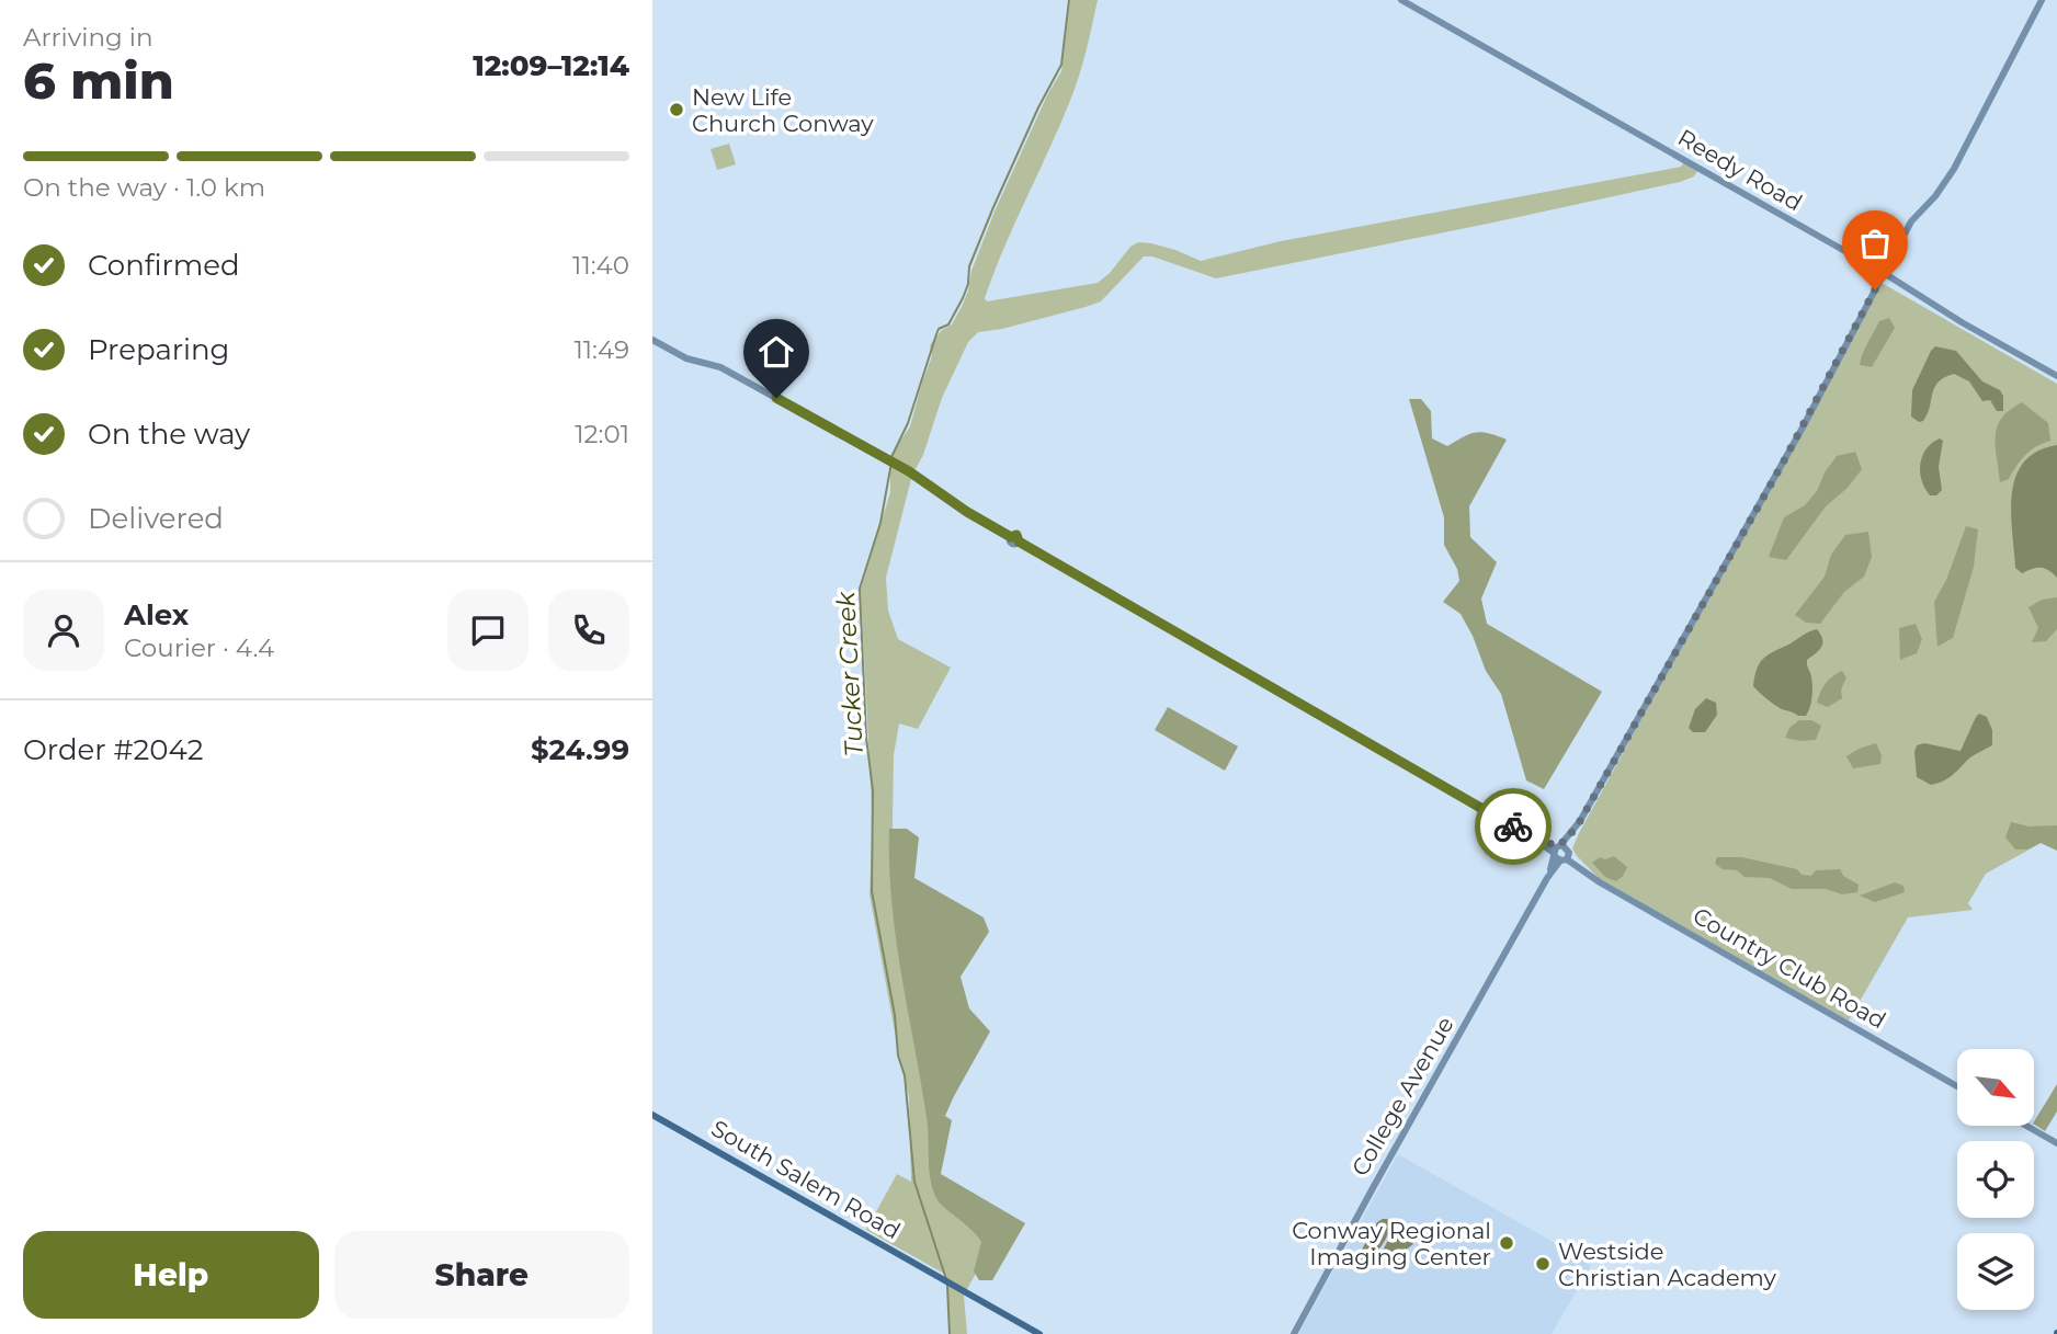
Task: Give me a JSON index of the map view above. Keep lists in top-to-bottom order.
{
  "streets": {
    "main road": ["South Salem Road"],
    "street": ["Reedy Road", "Country Club Road", "College Avenue"]
  },
  "crossings": [
    ["Reedy Road", "College Avenue"],
    ["Country Club Road", "College Avenue"]
  ],
  "water": ["Tucker Creek"],
  "places": ["New Life Church Conway", "Conway Regional Imaging Center", "Westside Christian Academy"],
  "north": "bottom right",
  "page": {
    "heading": ["6 min", "Arriving in", "12:09–12:14"],
    "panel": [
      "Alex",
      "Courier · 4.4",
      "Order #2042",
      "$24.99"
    ],
    "bar": "On the way · 1.0 km",
    "list": [
      ["Confirmed", "11:40"],
      ["Preparing", "11:49"],
      ["On the way", "12:01"],
      "Delivered"
    ],
    "buttons": ["Help", "Share"]
  }
}
